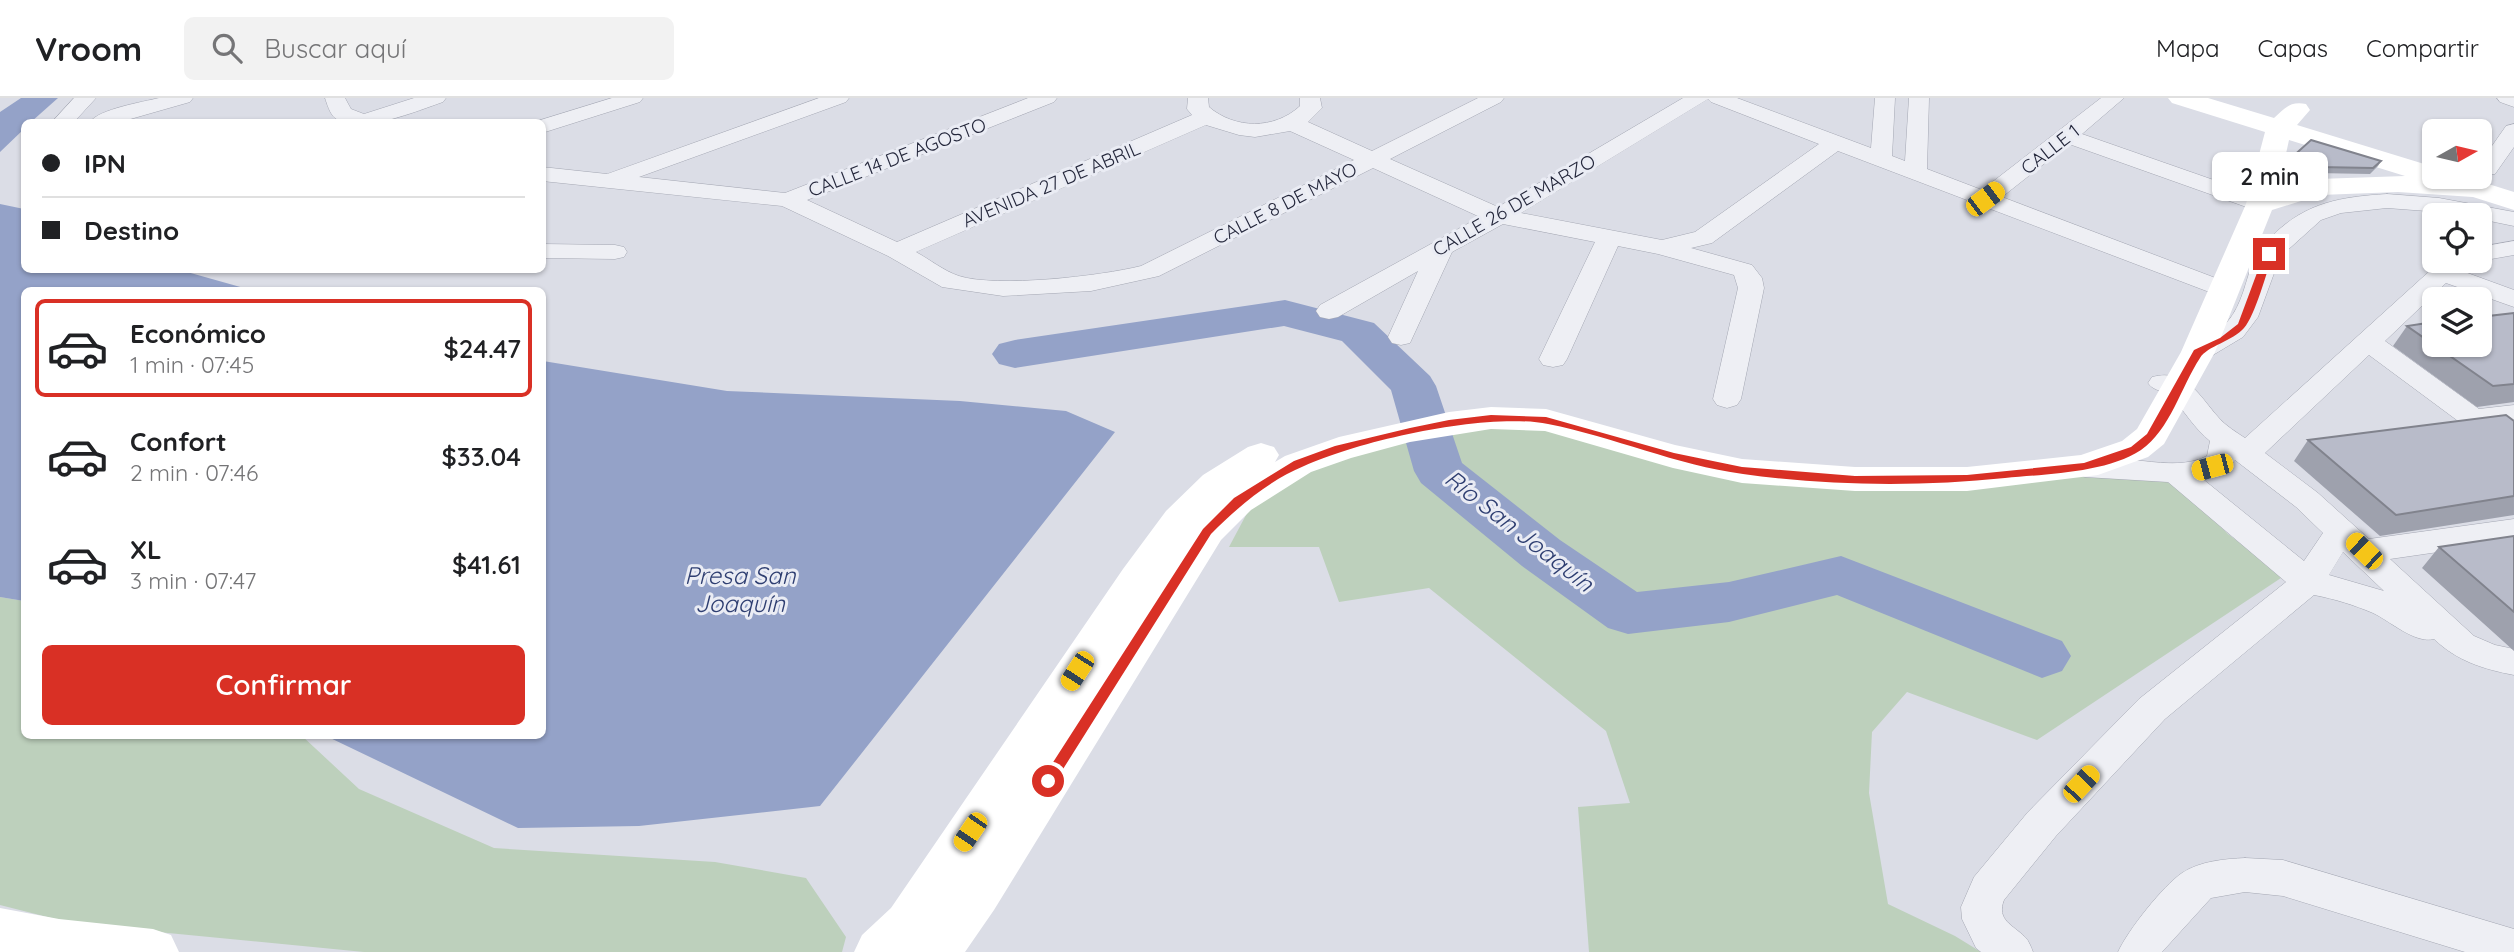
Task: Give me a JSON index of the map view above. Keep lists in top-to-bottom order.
{
  "streets": {
    "street": [
      "CALLE 1",
      "CALLE 14 DE AGOSTO",
      "AVENIDA 27 DE ABRIL",
      "CALLE 8 DE MAYO",
      "CALLE 26 DE MARZO"
    ]
  },
  "crossings": [
    ["CALLE 14 DE AGOSTO", "CALLE 8 DE MAYO"],
    ["AVENIDA 27 DE ABRIL", "CALLE 8 DE MAYO"]
  ],
  "water": ["Río San Joaquín", "Presa San Joaquín"],
  "north": "right",
  "page": {
    "header": "Vroom",
    "search": "Buscar aquí",
    "nav": ["Mapa", "Capas", "Compartir"],
    "banner": ["IPN", "Destino"],
    "bubble": "2 min",
    "list": [
      {
        "name": "Económico",
        "note": "1 min · 07:45",
        "value": "$24.47"
      },
      {
        "name": "Confort",
        "note": "2 min · 07:46",
        "value": "$33.04"
      },
      {
        "name": "XL",
        "note": "3 min · 07:47",
        "value": "$41.61"
      }
    ],
    "buttons": "Confirmar"
  }
}
